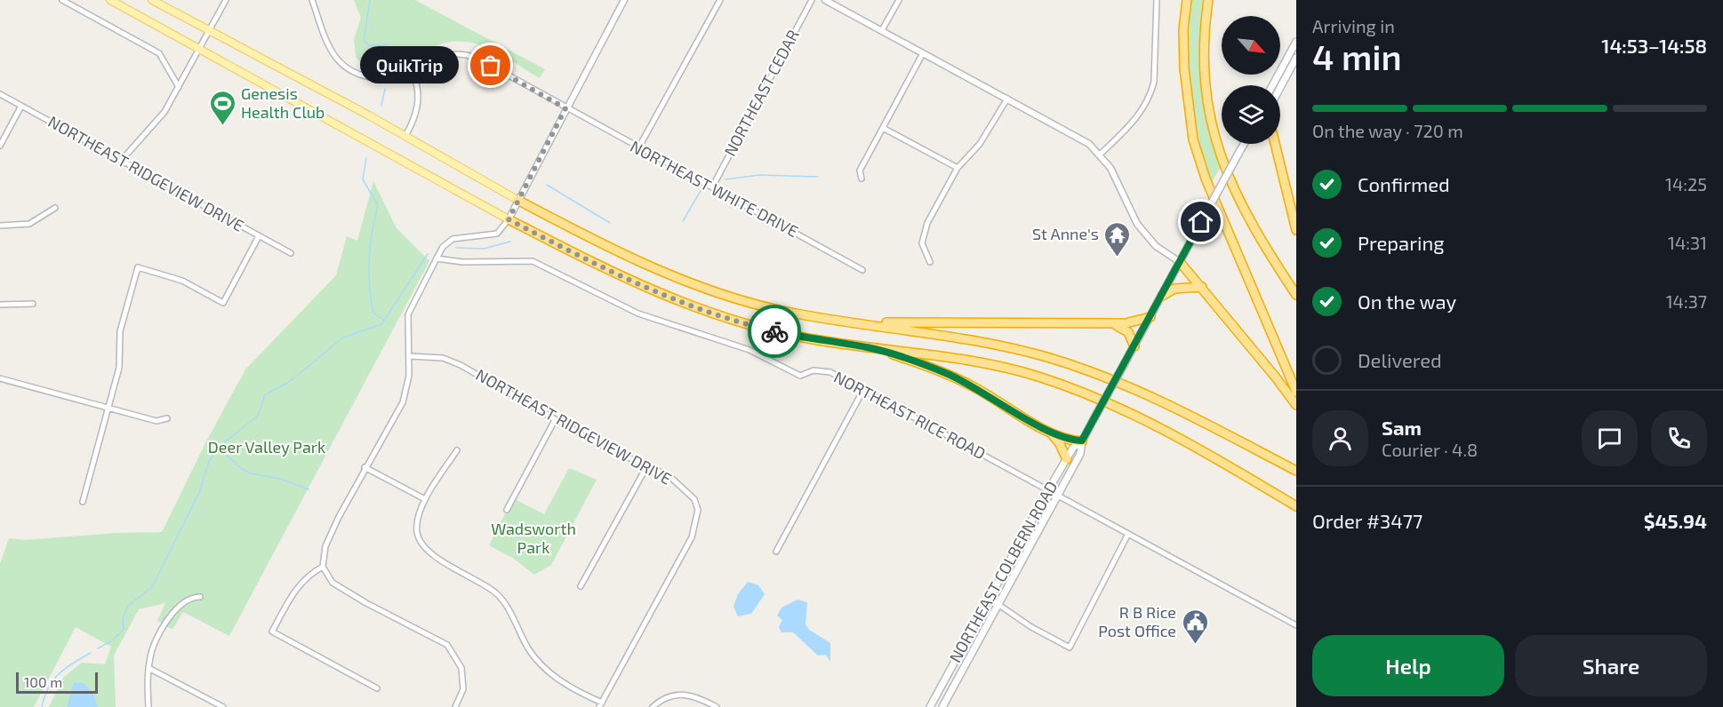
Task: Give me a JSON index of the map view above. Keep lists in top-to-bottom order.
{
  "streets": {
    "main road": ["NORTHEAST COLBERN ROAD"],
    "street": [
      "NORTHEAST CEDAR",
      "NORTHEAST RIDGEVIEW DRIVE",
      "NORTHEAST WHITE DRIVE",
      "NORTHEAST RICE ROAD"
    ]
  },
  "crossings": [
    ["NORTHEAST CEDAR", "NORTHEAST WHITE DRIVE"],
    ["NORTHEAST RICE ROAD", "NORTHEAST COLBERN ROAD"]
  ],
  "parks": ["Deer Valley Park", "Wadsworth Park"],
  "places": {
    "other": ["QuikTrip"],
    "sports": ["Genesis Health Club"],
    "temple": ["St Anne's"],
    "public building": ["R B Rice Post Office"]
  },
  "scale_bar": "100 m",
  "north": "bottom right",
  "page": {
    "heading": ["4 min", "Arriving in", "14:53–14:58"],
    "panel": [
      "Sam",
      "Courier · 4.8",
      "Order #3477",
      "$45.94"
    ],
    "bubble": "QuikTrip",
    "bar": "On the way · 720 m",
    "list": [
      ["Confirmed", "14:25"],
      ["Preparing", "14:31"],
      ["On the way", "14:37"],
      "Delivered"
    ],
    "buttons": ["Help", "Share"],
    "scale": "100 m"
  }
}
